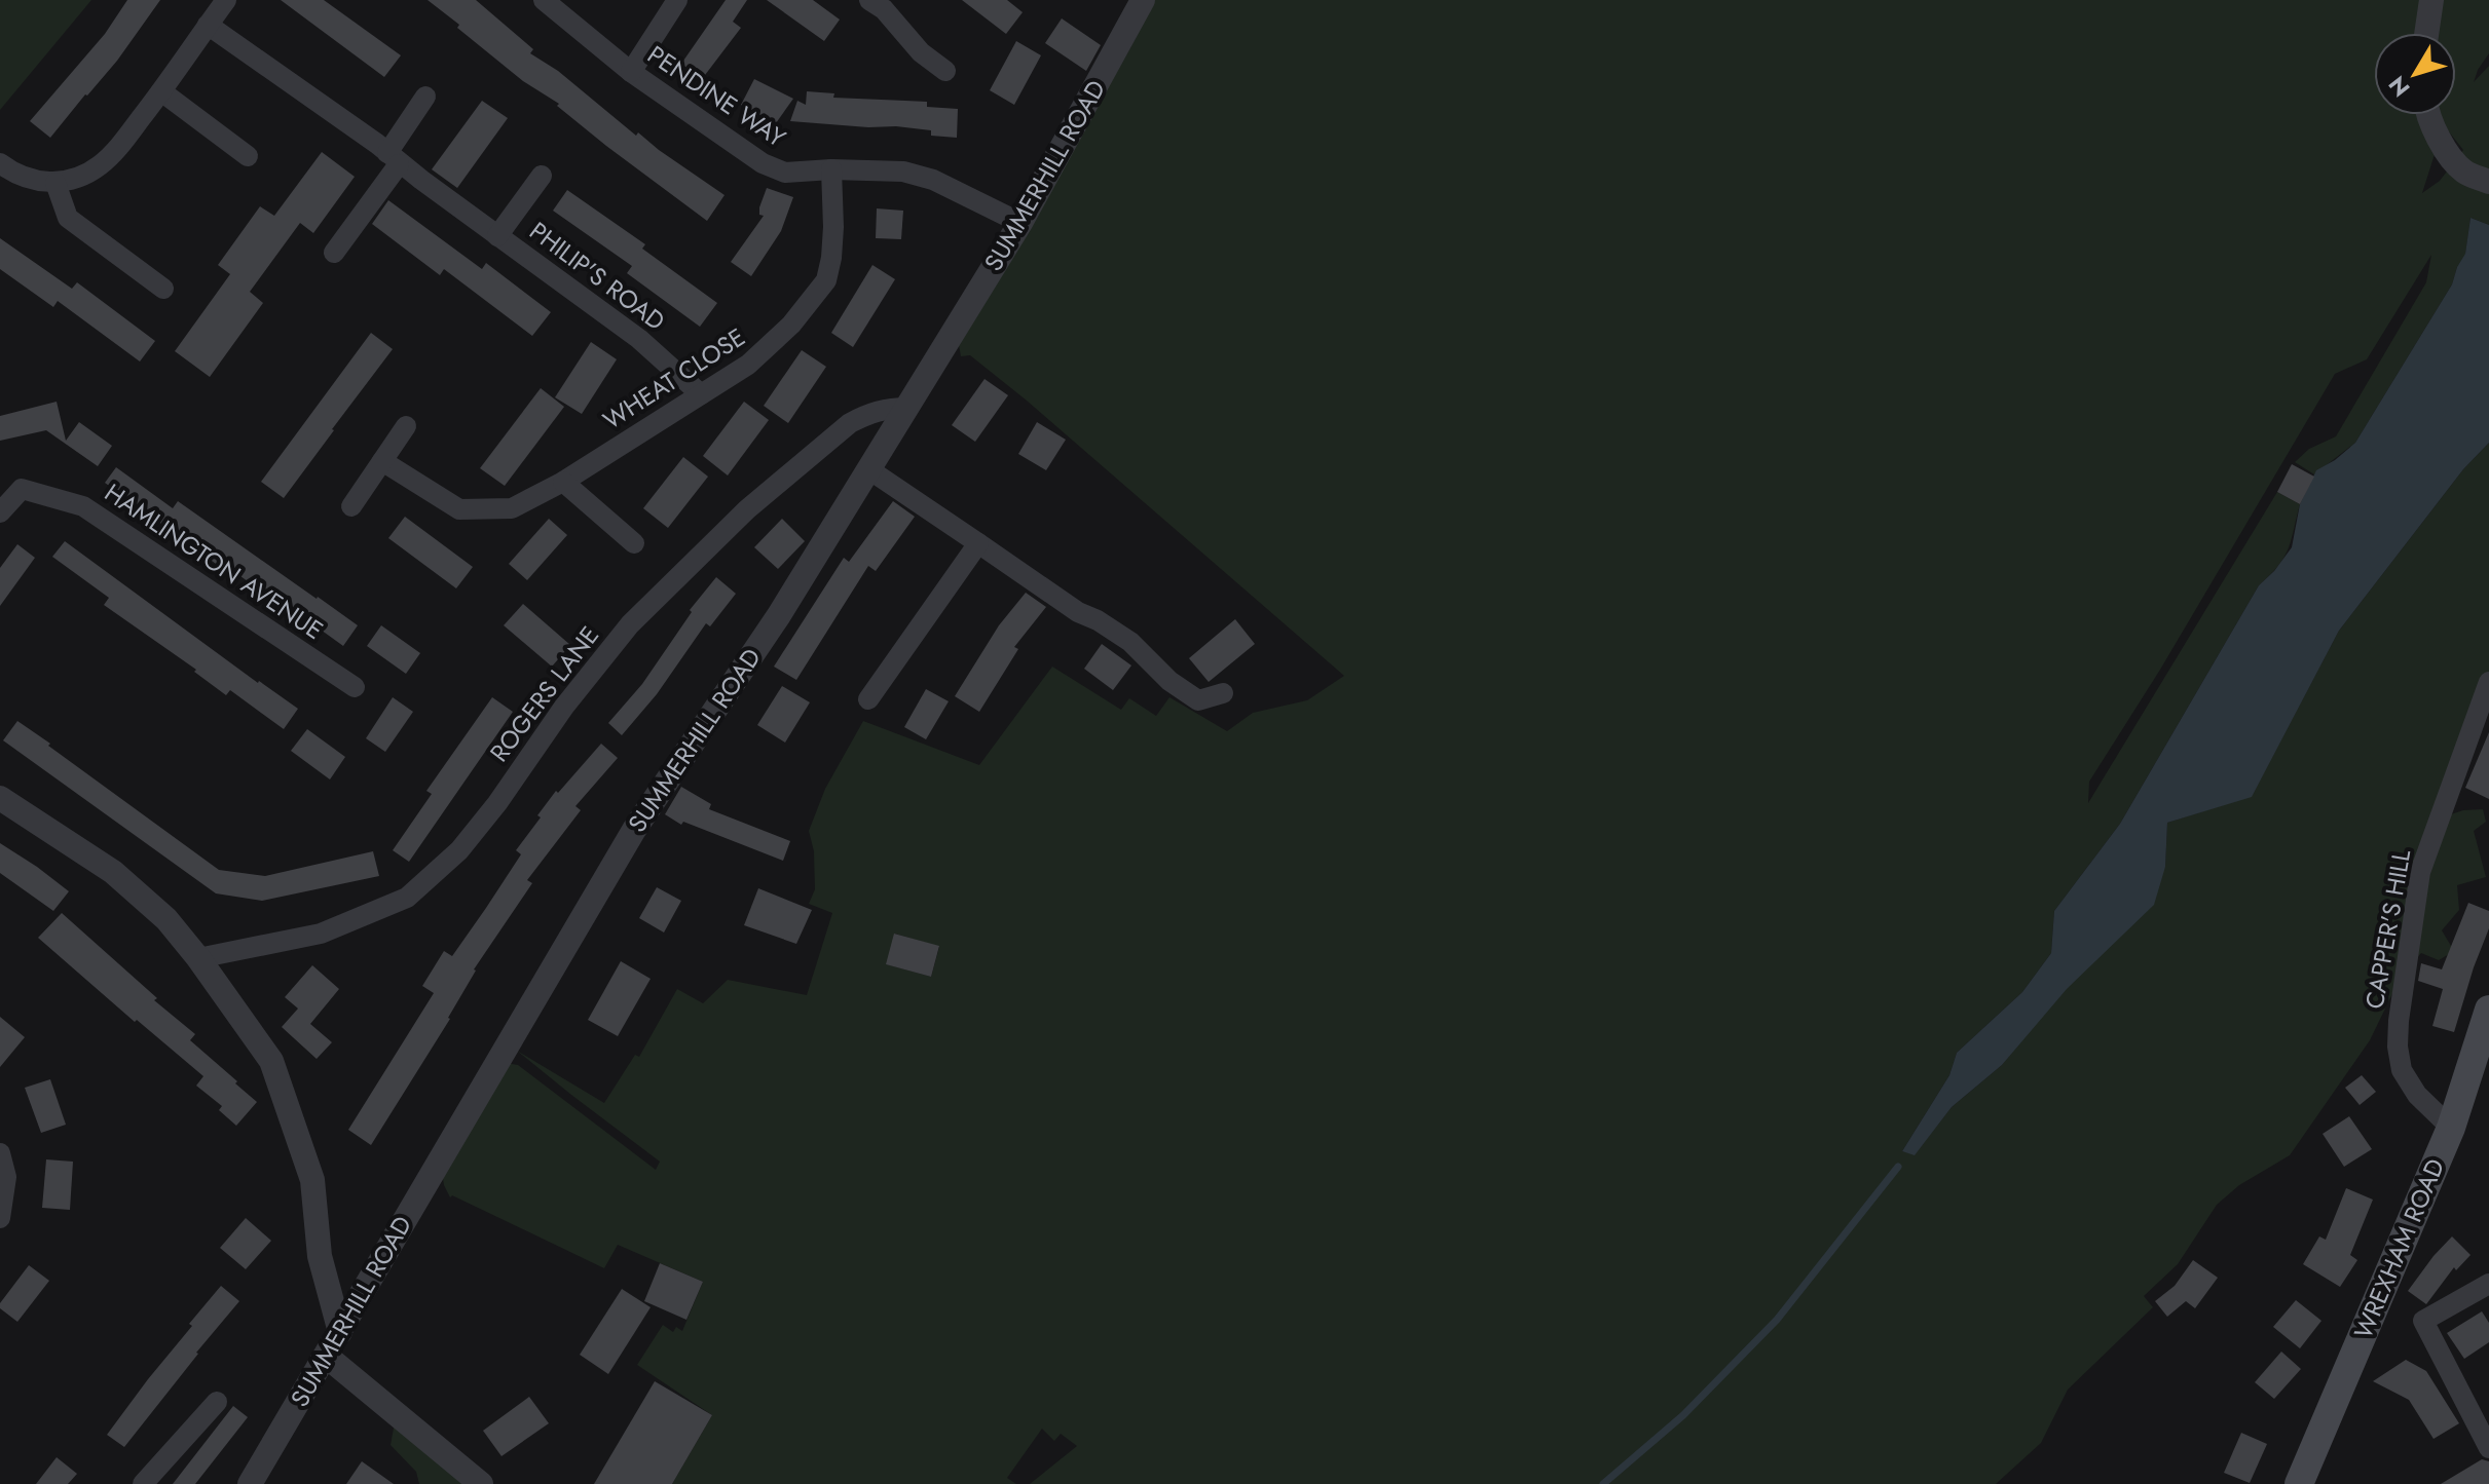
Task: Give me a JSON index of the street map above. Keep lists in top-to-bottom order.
{
  "streets": {
    "main road": ["WREXHAM ROAD"],
    "street": [
      "PENDINE WAY",
      "SUMMERHILL ROAD",
      "PHILIP'S ROAD",
      "WHEAT CLOSE",
      "HAMLINGTON AVENUE",
      "ROGERS LANE",
      "CAPPER'S HILL"
    ]
  },
  "crossings": [
    ["PENDINE WAY", "SUMMERHILL ROAD"],
    ["PENDINE WAY", "WHEAT CLOSE"],
    ["SUMMERHILL ROAD", "ROGERS LANE"],
    ["PHILIP'S ROAD", "WHEAT CLOSE"],
    ["CAPPER'S HILL", "WREXHAM ROAD"]
  ],
  "north": "bottom left"
}
